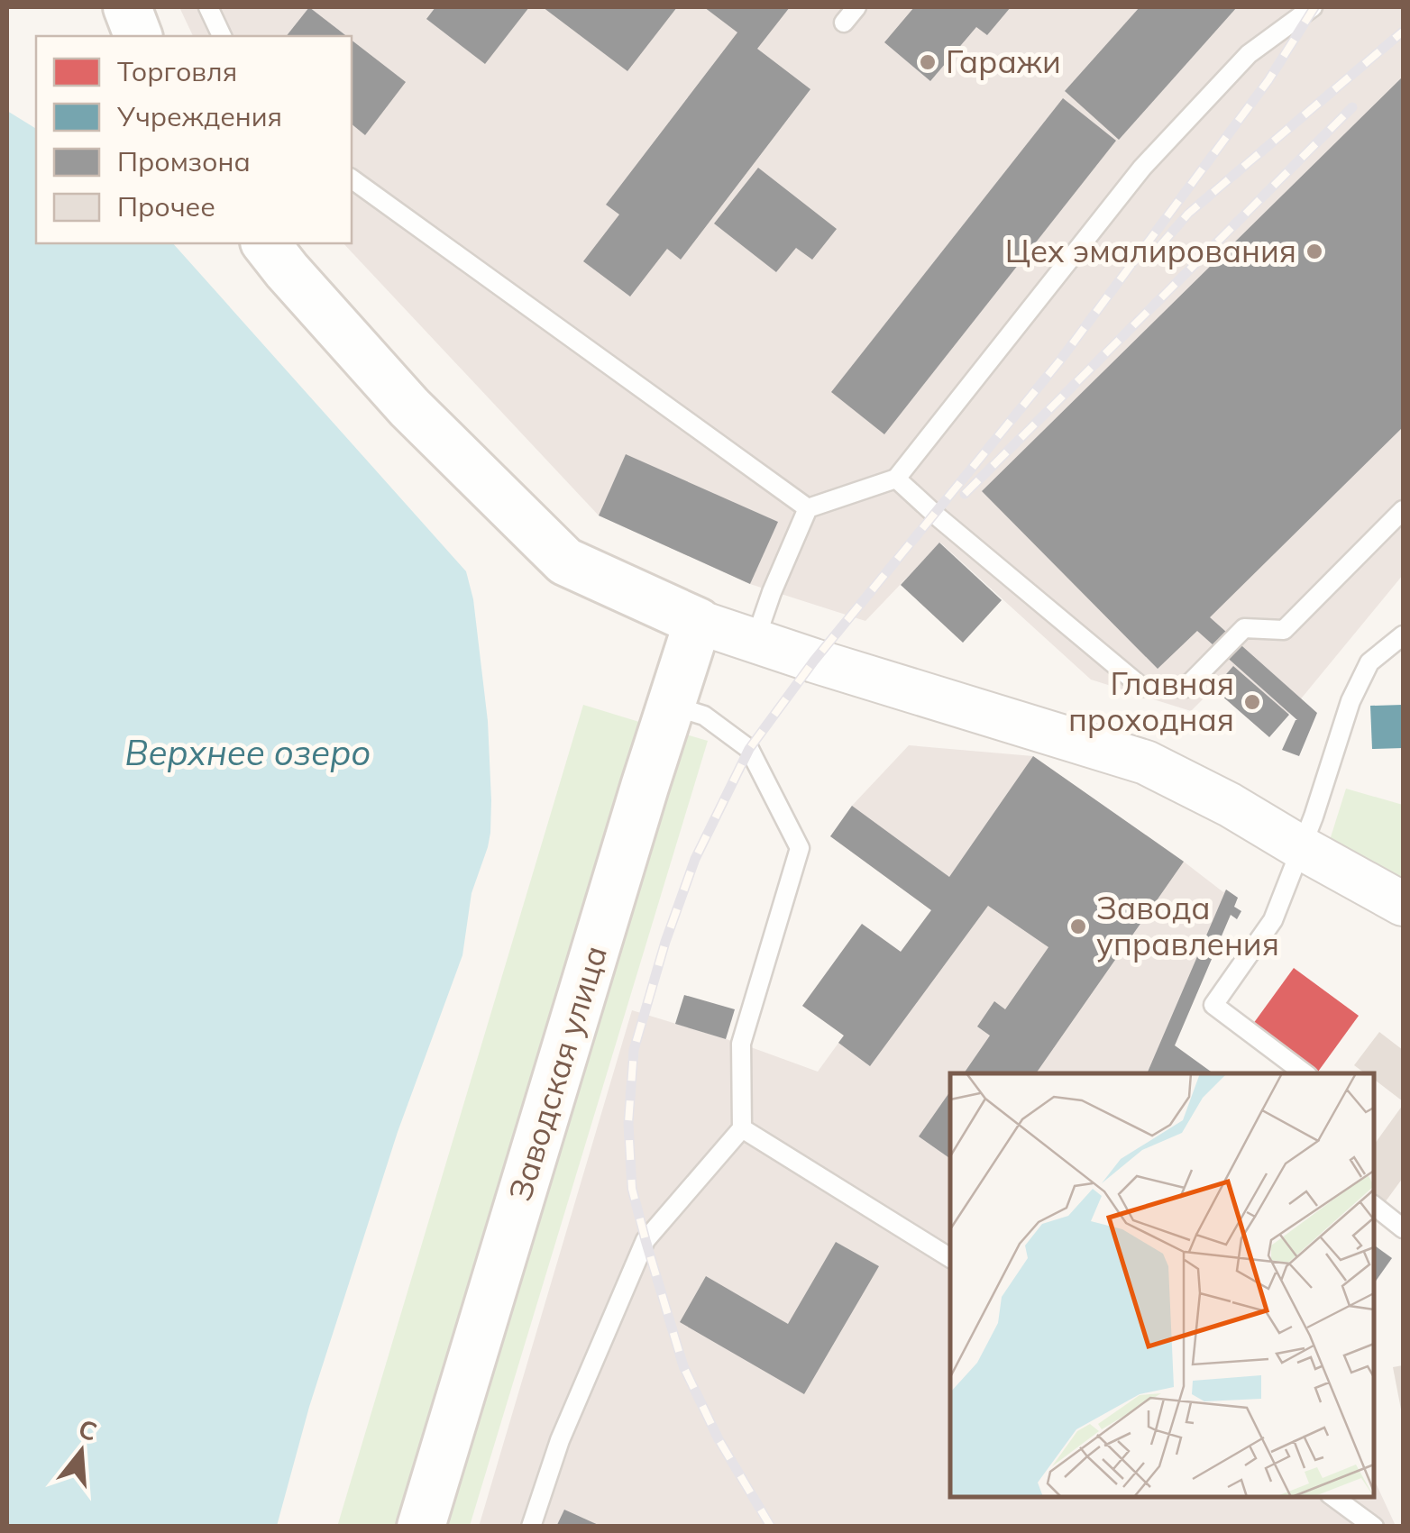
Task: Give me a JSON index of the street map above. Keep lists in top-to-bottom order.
{
  "streets": {
    "main road": ["Заводская улица"]
  },
  "water": ["Верхнее озеро"],
  "places": [
    "Гаражи",
    "Цех эмалирования",
    "Главная проходная",
    "Завода управления"
  ],
  "legend": [
    "Торговля",
    "Учреждения",
    "Промзона",
    "Прочее"
  ],
  "north": "top"
}
